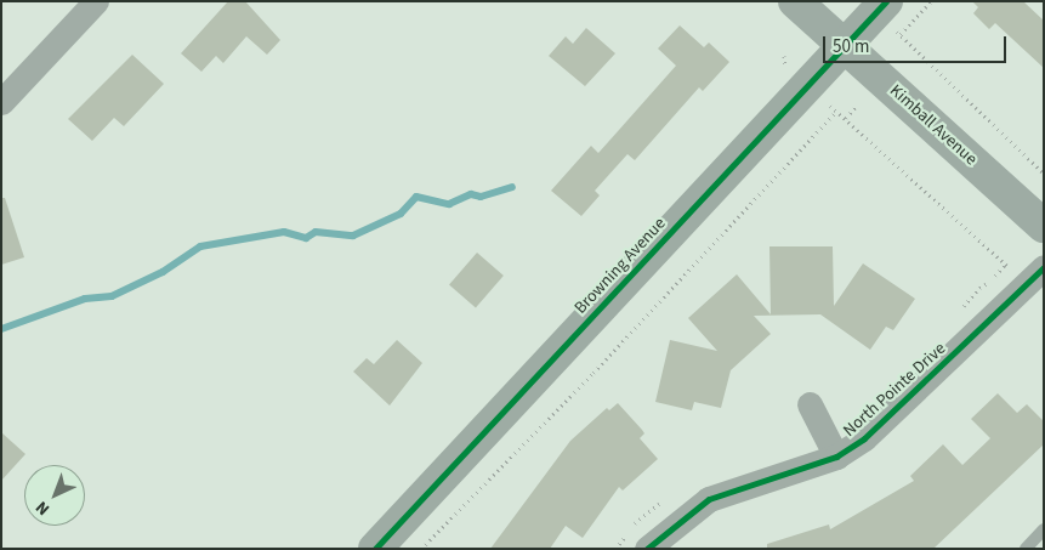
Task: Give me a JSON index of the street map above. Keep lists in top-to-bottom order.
{
  "streets": {
    "street": ["Kimball Avenue", "Browning Avenue", "North Pointe Drive"]
  },
  "crossings": [
    ["Kimball Avenue", "Browning Avenue"]
  ],
  "scale_bar": "50 m",
  "north": "bottom left"
}
